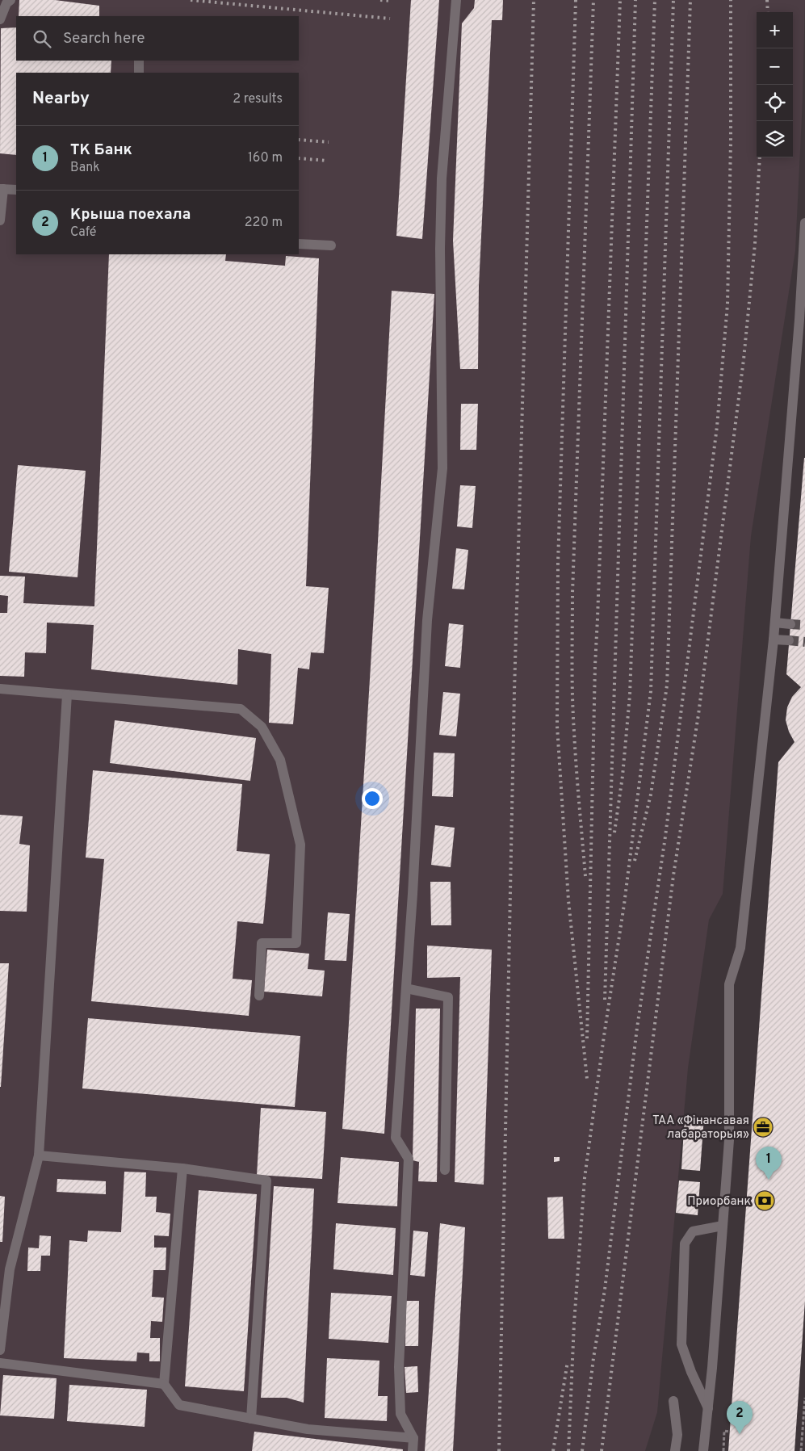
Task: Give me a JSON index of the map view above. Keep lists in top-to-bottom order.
{
  "places": {
    "office": ["ТАА «Фінансавая лабараторыя»"],
    "bank": ["Приорбанк"]
  },
  "page": {
    "map_buttons": ["+", "−"],
    "search": "Search here",
    "heading": ["Nearby", "2 results"],
    "list": [
      {
        "mark": "1",
        "name": "ТК Банк",
        "note": "Bank",
        "value": "160 m"
      },
      {
        "mark": "2",
        "name": "Крыша поехала",
        "note": "Café",
        "value": "220 m"
      }
    ],
    "pins": ["1", "2"]
  }
}
